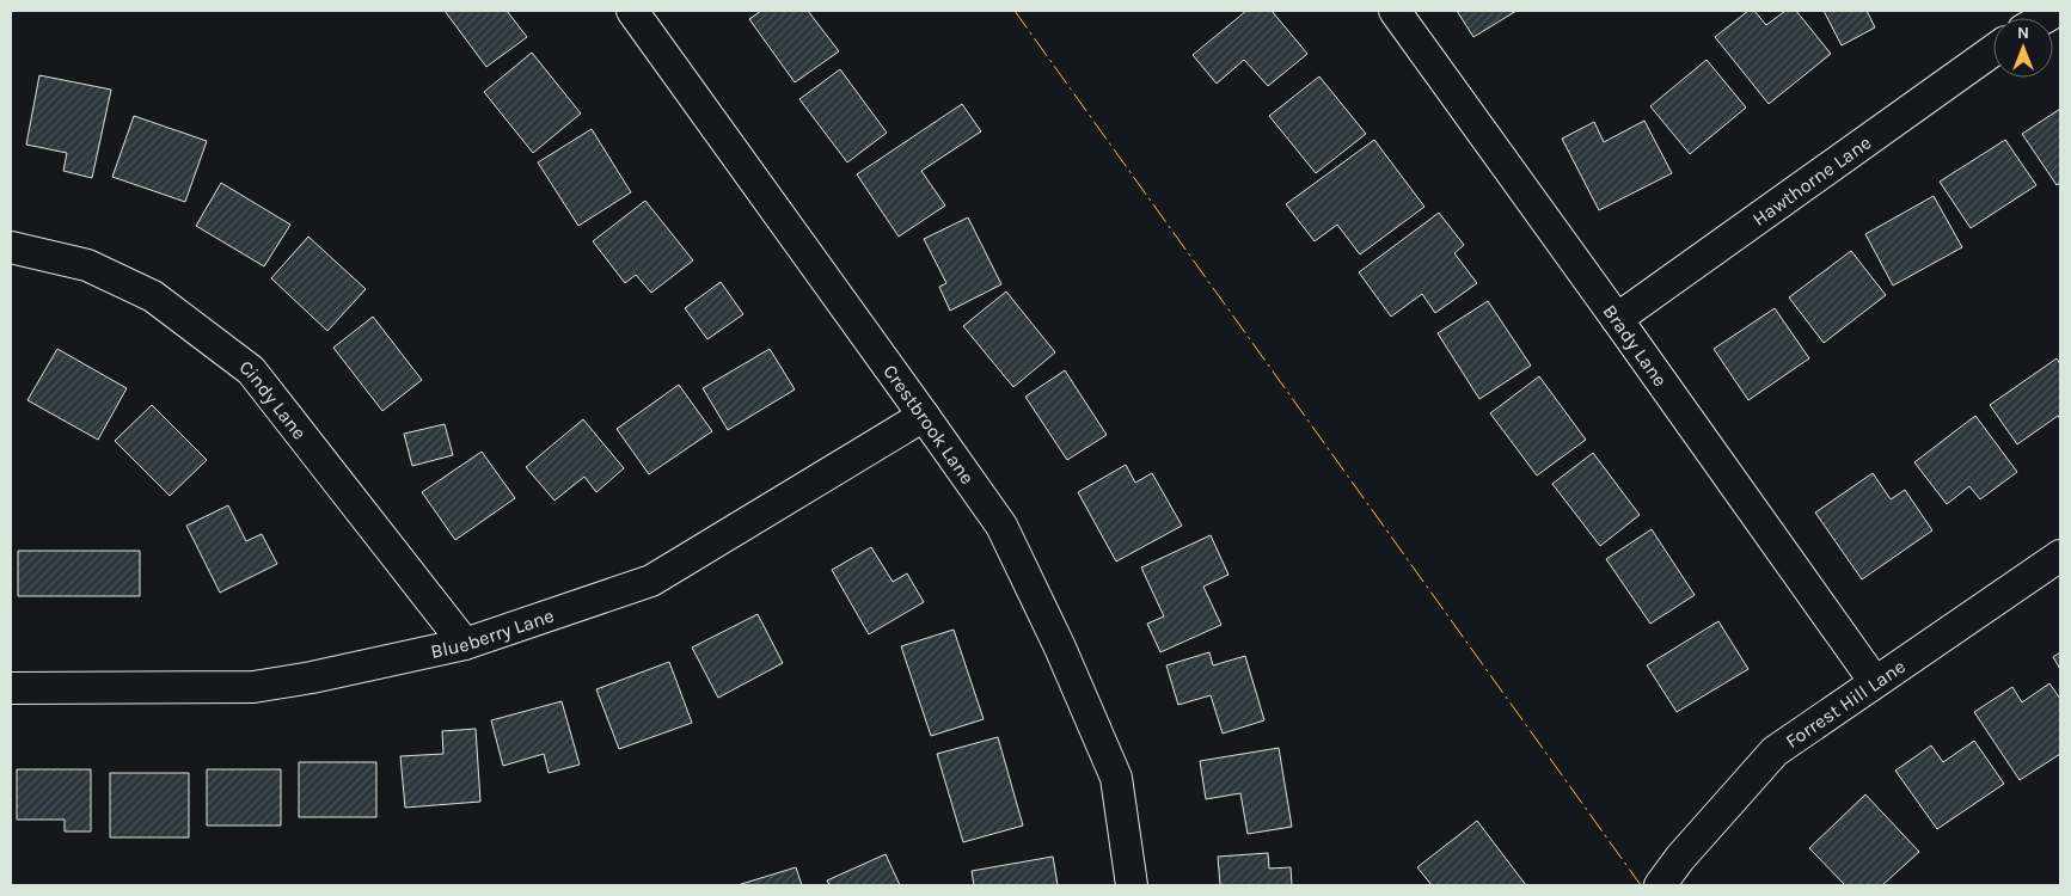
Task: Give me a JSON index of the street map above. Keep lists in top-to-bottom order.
{
  "streets": {
    "street": [
      "Hawthorne Lane",
      "Brady Lane",
      "Cindy Lane",
      "Crestbrook Lane",
      "Blueberry Lane",
      "Forrest Hill Lane"
    ]
  },
  "crossings": [
    ["Hawthorne Lane", "Brady Lane"],
    ["Brady Lane", "Forrest Hill Lane"],
    ["Cindy Lane", "Blueberry Lane"],
    ["Crestbrook Lane", "Blueberry Lane"]
  ],
  "north": "top"
}
